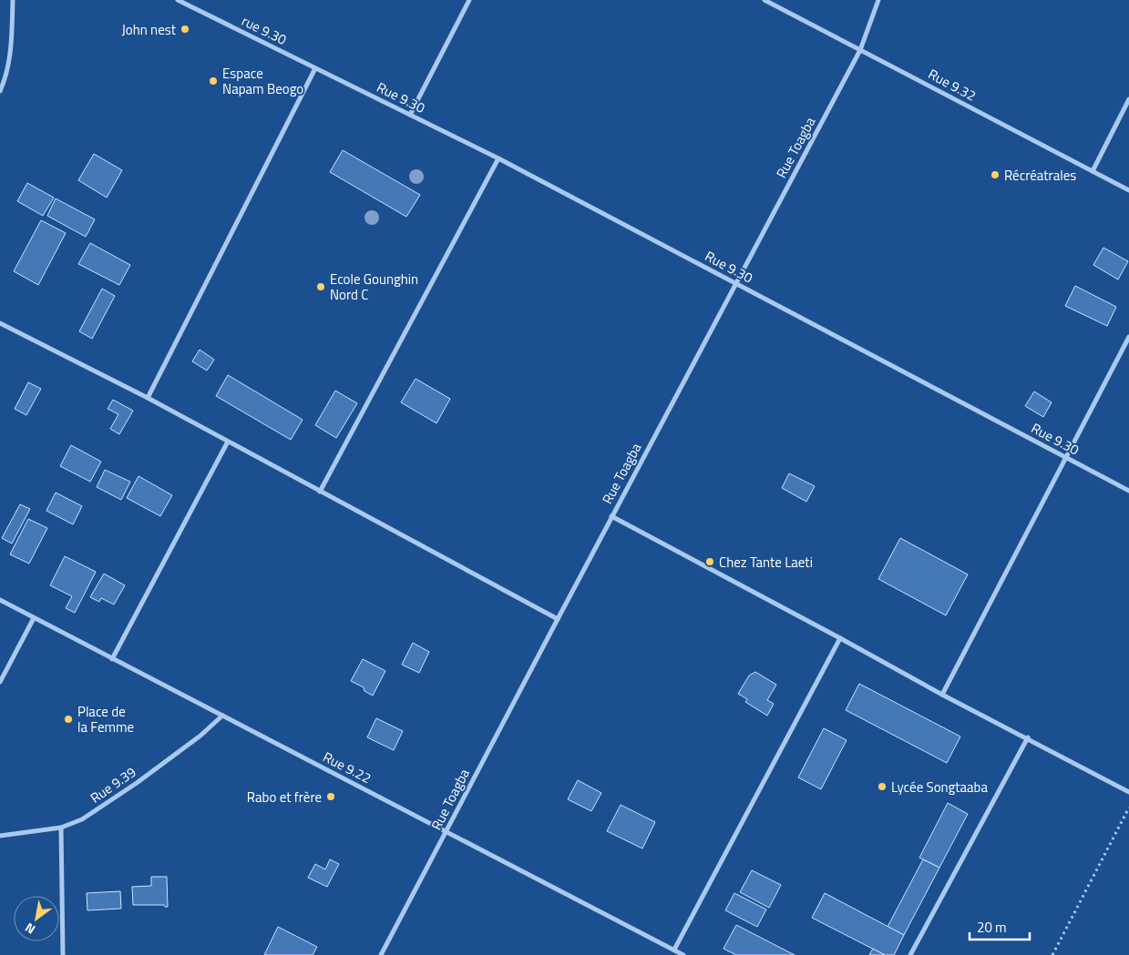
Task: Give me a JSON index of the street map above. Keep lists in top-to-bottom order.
{
  "streets": {
    "street": [
      "rue 9.30",
      "Rue 9.32",
      "Rue 9.30",
      "Rue Toagba",
      "Rue 9.22",
      "Rue 9.39"
    ]
  },
  "crossings": [
    ["rue 9.30", "Rue 9.30"],
    ["Rue 9.32", "Rue Toagba"],
    ["Rue 9.30", "Rue Toagba"],
    ["Rue Toagba", "Rue 9.22"],
    ["Rue 9.22", "Rue 9.39"]
  ],
  "places": [
    "John nest",
    "Espace Napam Beogo",
    "Récréatrales",
    "Ecole Gounghin Nord C",
    "Chez Tante Laeti",
    "Place de la Femme",
    "Lycée Songtaaba",
    "Rabo et frère"
  ],
  "scale_bar": "20 m",
  "north": "bottom left"
}
